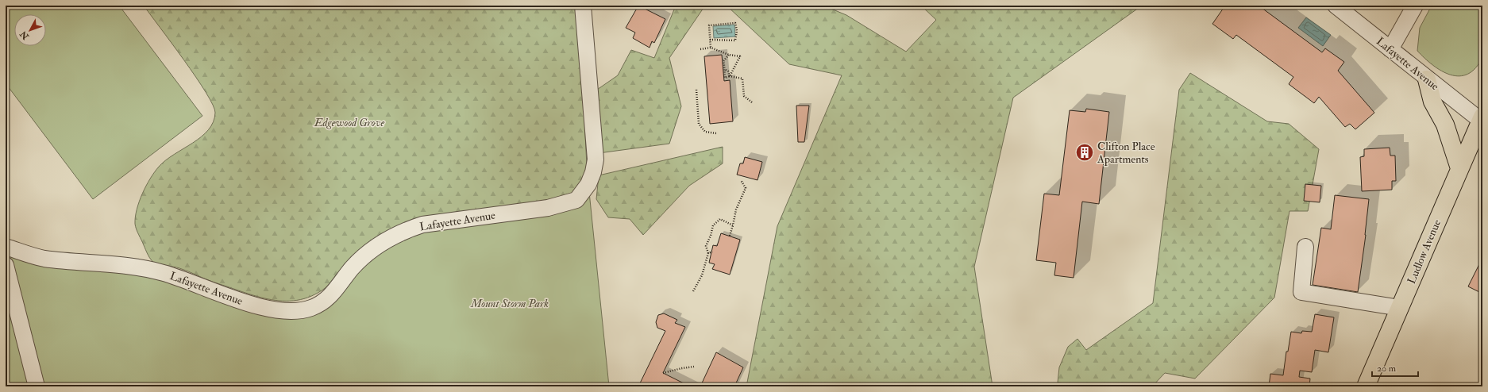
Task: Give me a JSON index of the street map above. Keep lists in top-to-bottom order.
{
  "streets": {
    "main road": ["Ludlow Avenue"],
    "street": ["Lafayette Avenue"]
  },
  "crossings": [
    ["Lafayette Avenue", "Ludlow Avenue"]
  ],
  "parks": ["Edgewood Grove", "Mount Storm Park"],
  "places": {
    "building": ["Clifton Place Apartments"]
  },
  "scale_bar": "20 m",
  "north": "bottom left"
}
